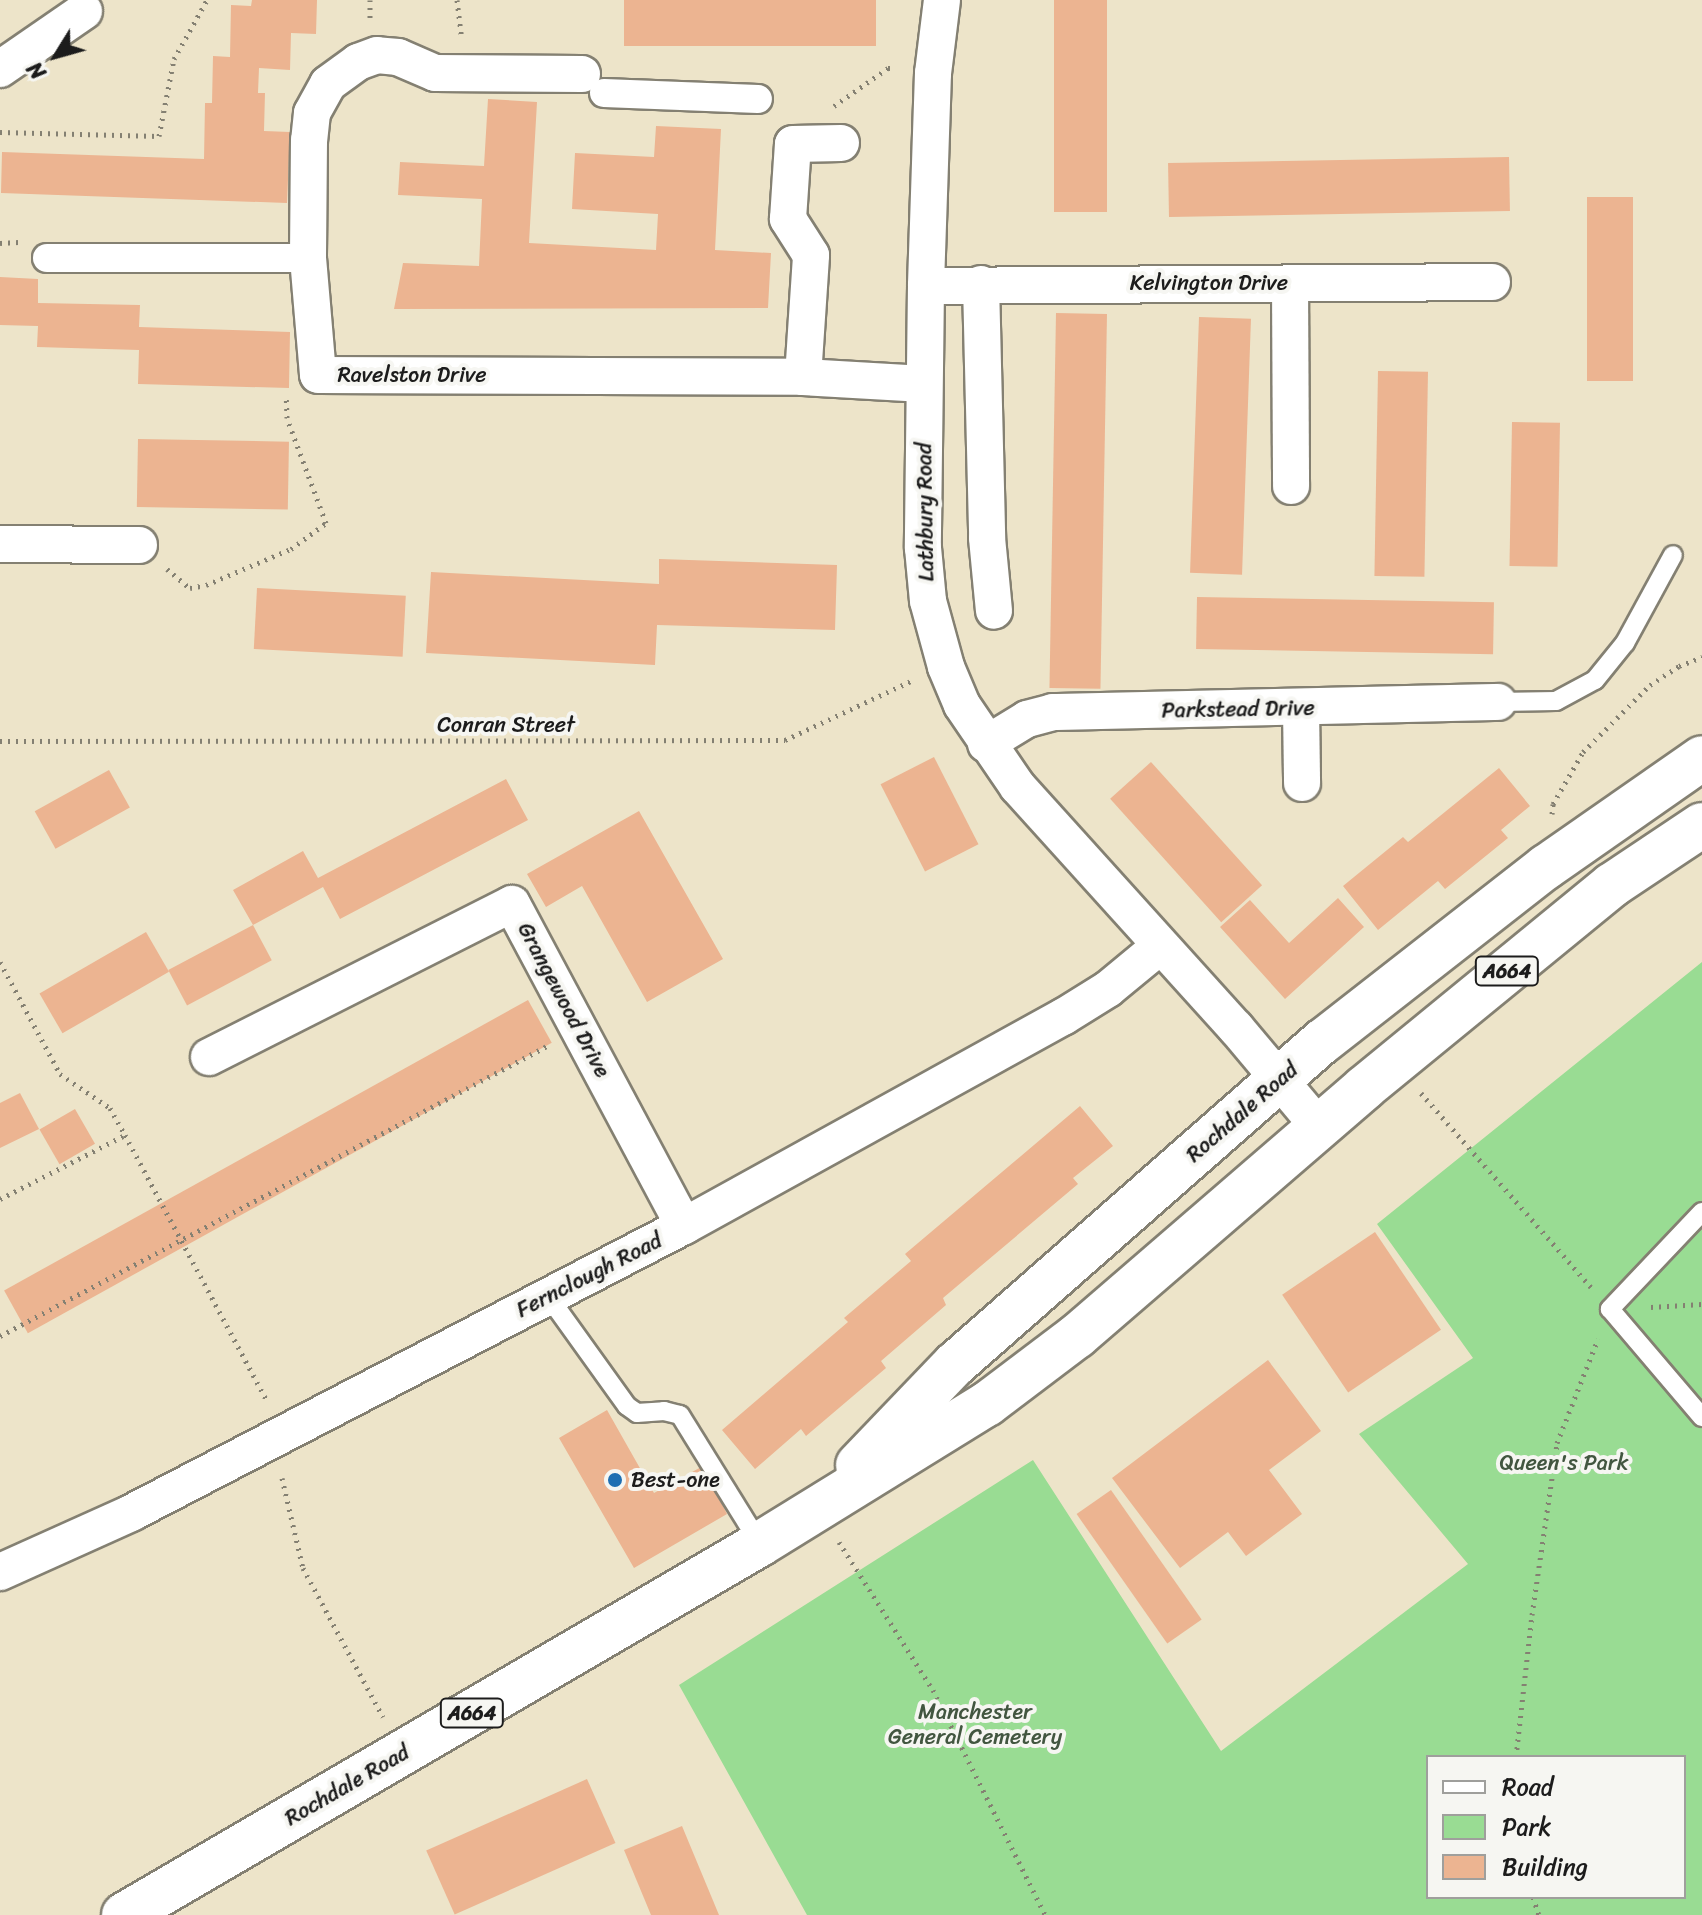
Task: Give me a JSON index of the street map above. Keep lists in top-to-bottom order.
{
  "streets": {
    "main road": ["A664", "Rochdale Road"],
    "street": [
      "Kelvington Drive",
      "Ravelston Drive",
      "Lathbury Road",
      "Parkstead Drive",
      "Grangewood Drive",
      "Fernclough Road"
    ],
    "path": ["Conran Street"]
  },
  "crossings": [
    ["Kelvington Drive", "Lathbury Road"],
    ["Ravelston Drive", "Lathbury Road"],
    ["Lathbury Road", "Parkstead Drive"],
    ["Lathbury Road", "Rochdale Road"],
    ["Lathbury Road", "Fernclough Road"],
    ["Grangewood Drive", "Fernclough Road"]
  ],
  "parks": ["Queen's Park", "Manchester General Cemetery"],
  "places": ["Best-one"],
  "legend": ["Road", "Park", "Building"],
  "north": "bottom left"
}
